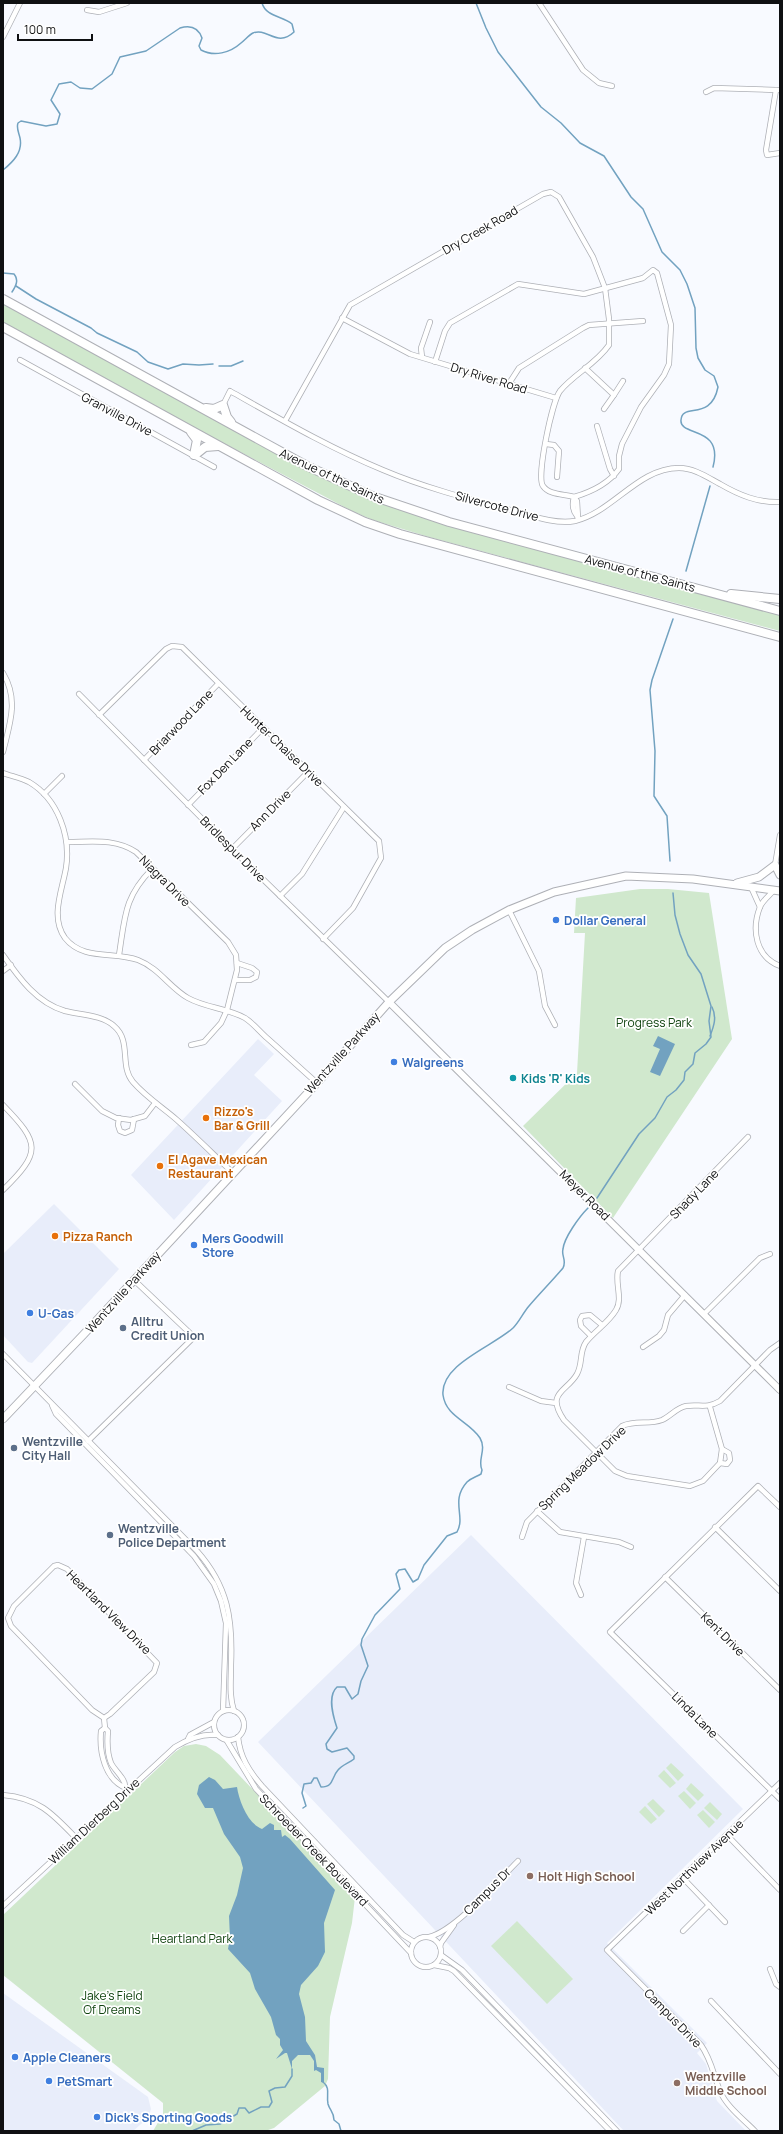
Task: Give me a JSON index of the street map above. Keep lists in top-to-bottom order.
{
  "streets": {
    "highway": ["Avenue of the Saints"],
    "main road": ["Wentzville Parkway"],
    "street": [
      "Dry Creek Road",
      "Dry River Road",
      "Granville Drive",
      "Silvercote Drive",
      "Briarwood Lane",
      "Hunter Chaise Drive",
      "Fox Den Lane",
      "Ann Drive",
      "Bridlespur Drive",
      "Niagra Drive",
      "Shady Lane",
      "Meyer Road",
      "Spring Meadow Drive",
      "Heartland View Drive",
      "Kent Drive",
      "Linda Lane",
      "William Dierberg Drive",
      "Schroeder Creek Boulevard",
      "West Northview Avenue",
      "Campus Dr",
      "Campus Drive"
    ]
  },
  "crossings": [
    ["Dry Creek Road", "Dry River Road"],
    ["Dry Creek Road", "Silvercote Drive"],
    ["Briarwood Lane", "Hunter Chaise Drive"],
    ["Briarwood Lane", "Bridlespur Drive"],
    ["Hunter Chaise Drive", "Fox Den Lane"],
    ["Hunter Chaise Drive", "Ann Drive"],
    ["Hunter Chaise Drive", "Bridlespur Drive"],
    ["Fox Den Lane", "Bridlespur Drive"],
    ["Ann Drive", "Bridlespur Drive"],
    ["Bridlespur Drive", "Wentzville Parkway"],
    ["Bridlespur Drive", "Meyer Road"],
    ["Wentzville Parkway", "Meyer Road"],
    ["Shady Lane", "Meyer Road"],
    ["Kent Drive", "Linda Lane"],
    ["Linda Lane", "West Northview Avenue"],
    ["William Dierberg Drive", "Schroeder Creek Boulevard"],
    ["Schroeder Creek Boulevard", "Campus Dr"],
    ["West Northview Avenue", "Campus Drive"]
  ],
  "parks": ["Progress Park", "Heartland Park", "Jake's Field Of Dreams"],
  "places": [
    "Dollar General",
    "Walgreens",
    "Kids 'R' Kids",
    "Rizzo's Bar & Grill",
    "El Agave Mexican Restaurant",
    "Pizza Ranch",
    "Mers Goodwill Store",
    "U-Gas",
    "Alltru Credit Union",
    "Wentzville City Hall",
    "Wentzville Police Department",
    "Holt High School",
    "Apple Cleaners",
    "PetSmart",
    "Wentzville Middle School",
    "Dick's Sporting Goods"
  ],
  "scale_bar": "100 m"
}
